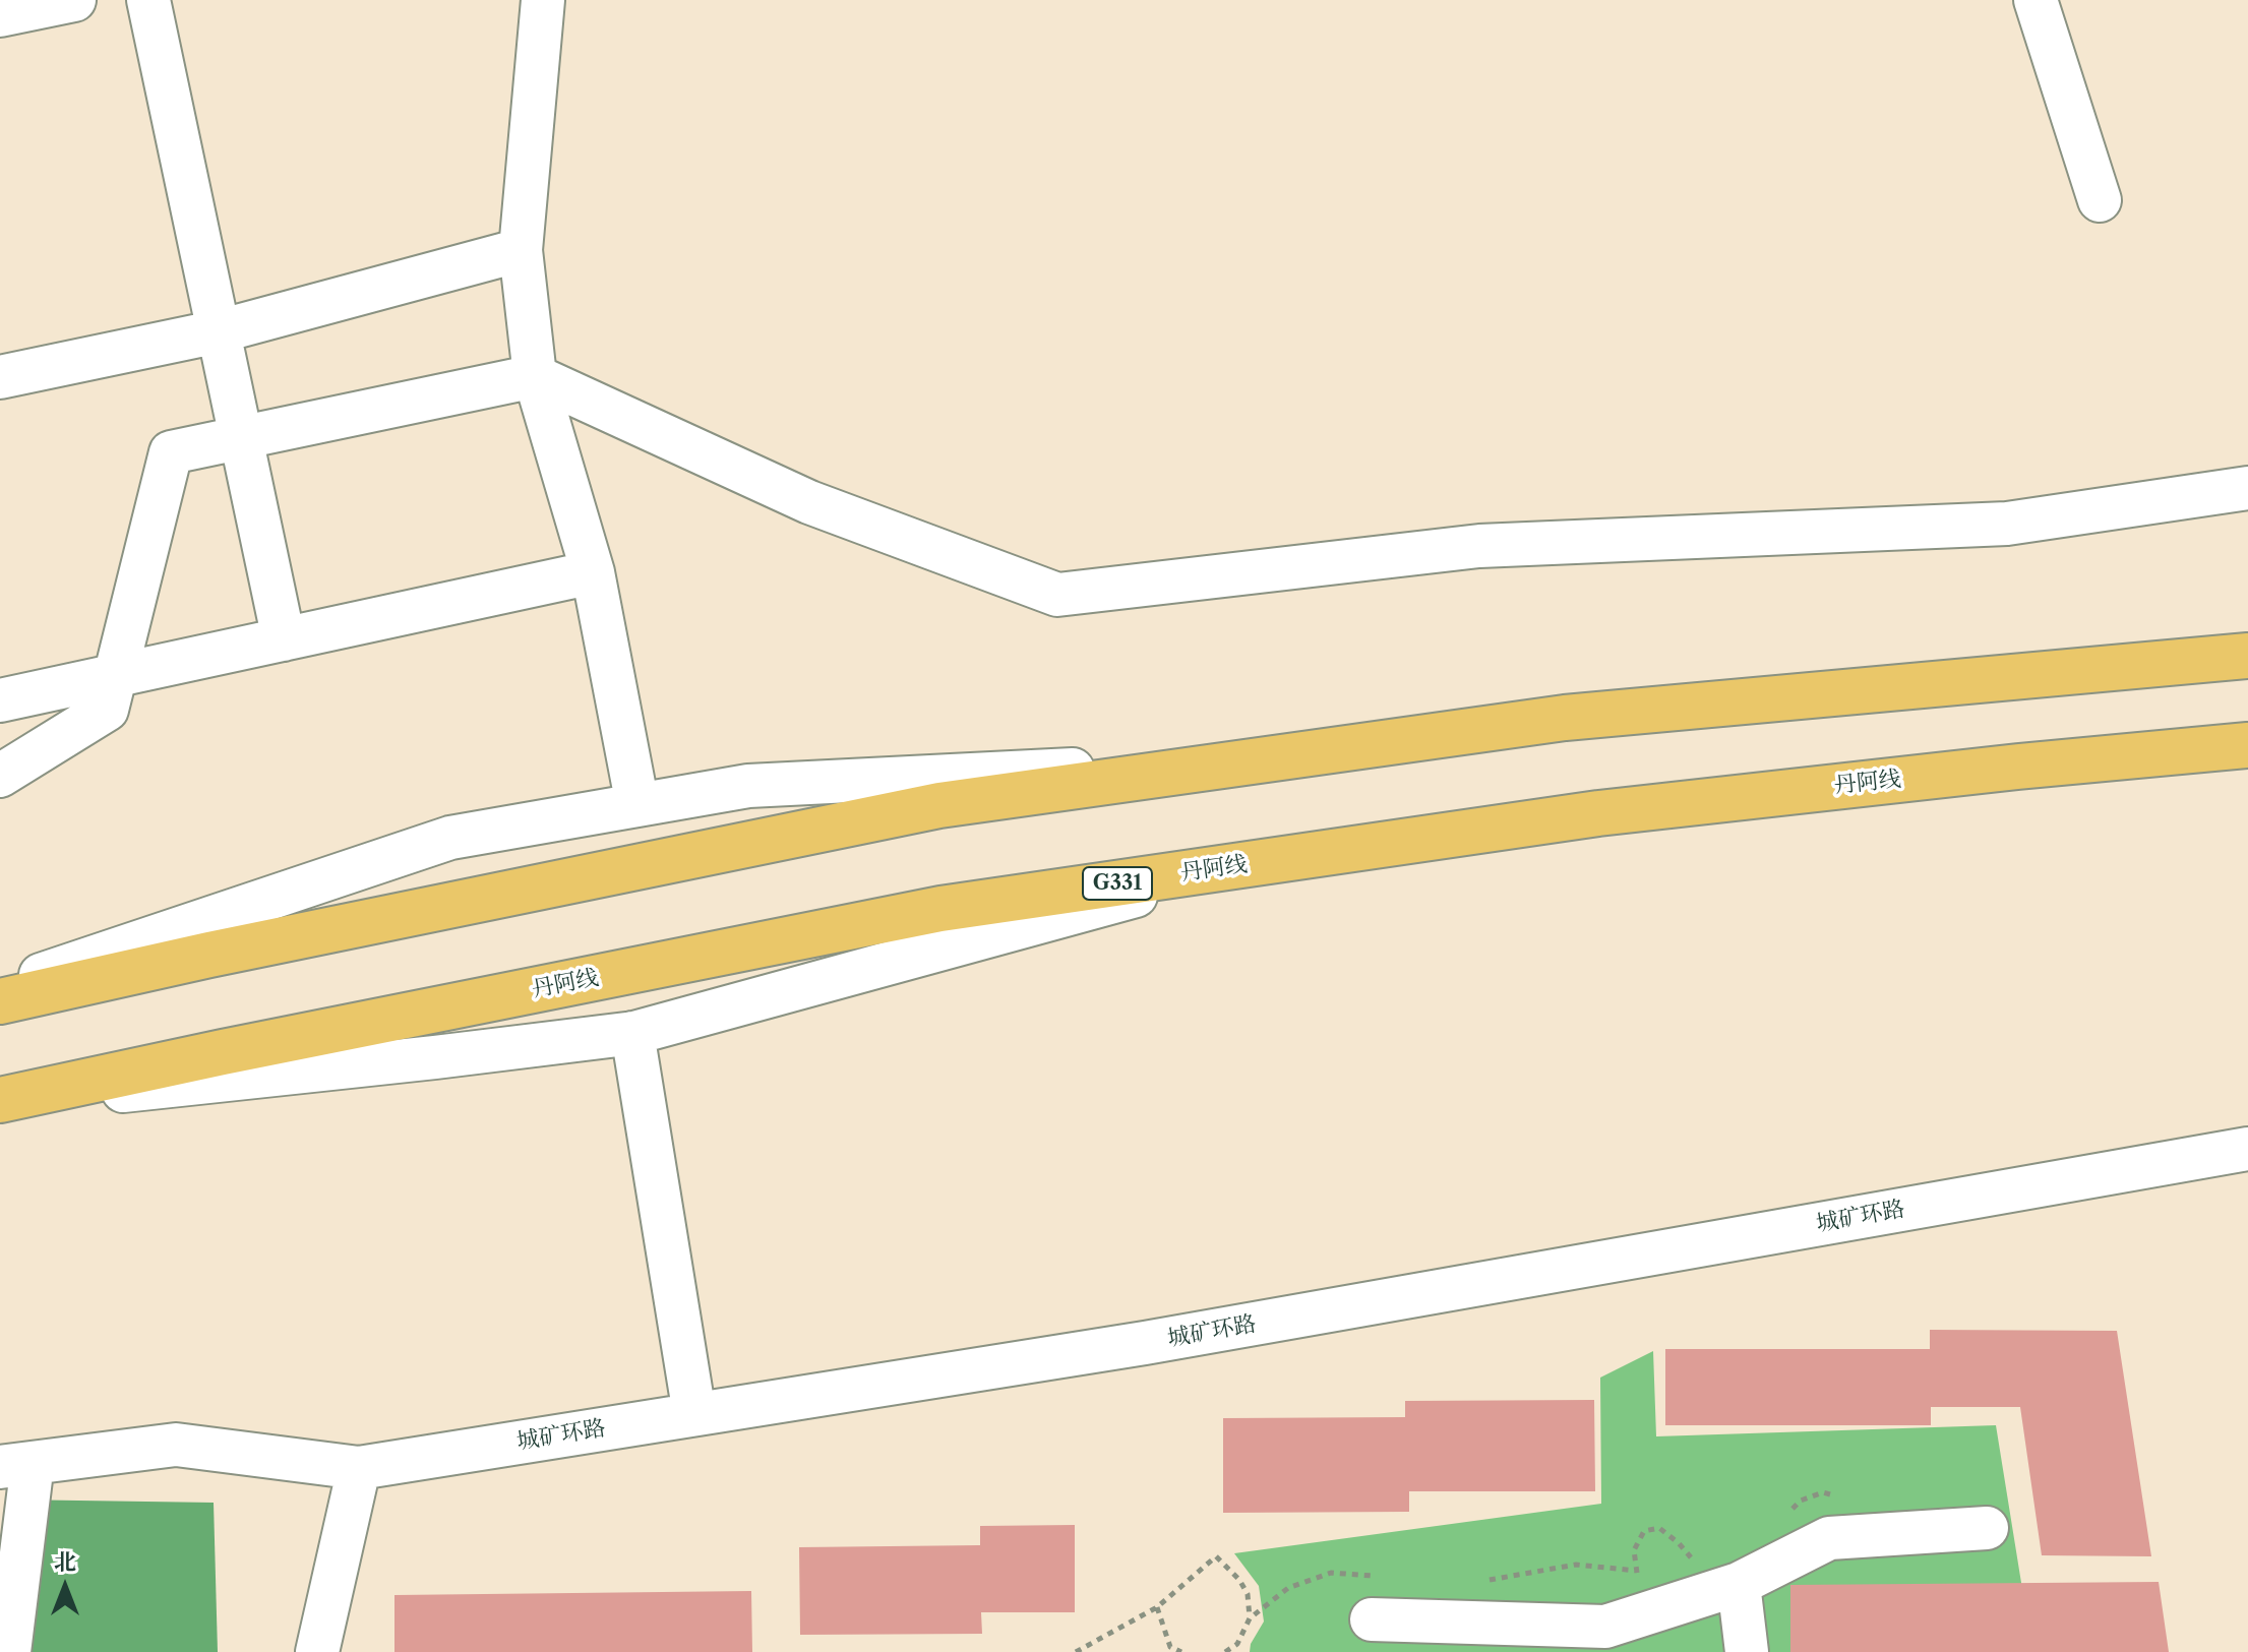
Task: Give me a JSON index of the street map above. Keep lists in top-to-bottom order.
{
  "streets": {
    "highway": ["丹阿线", "G331"],
    "street": ["城矿环路"]
  },
  "north": "top"
}
